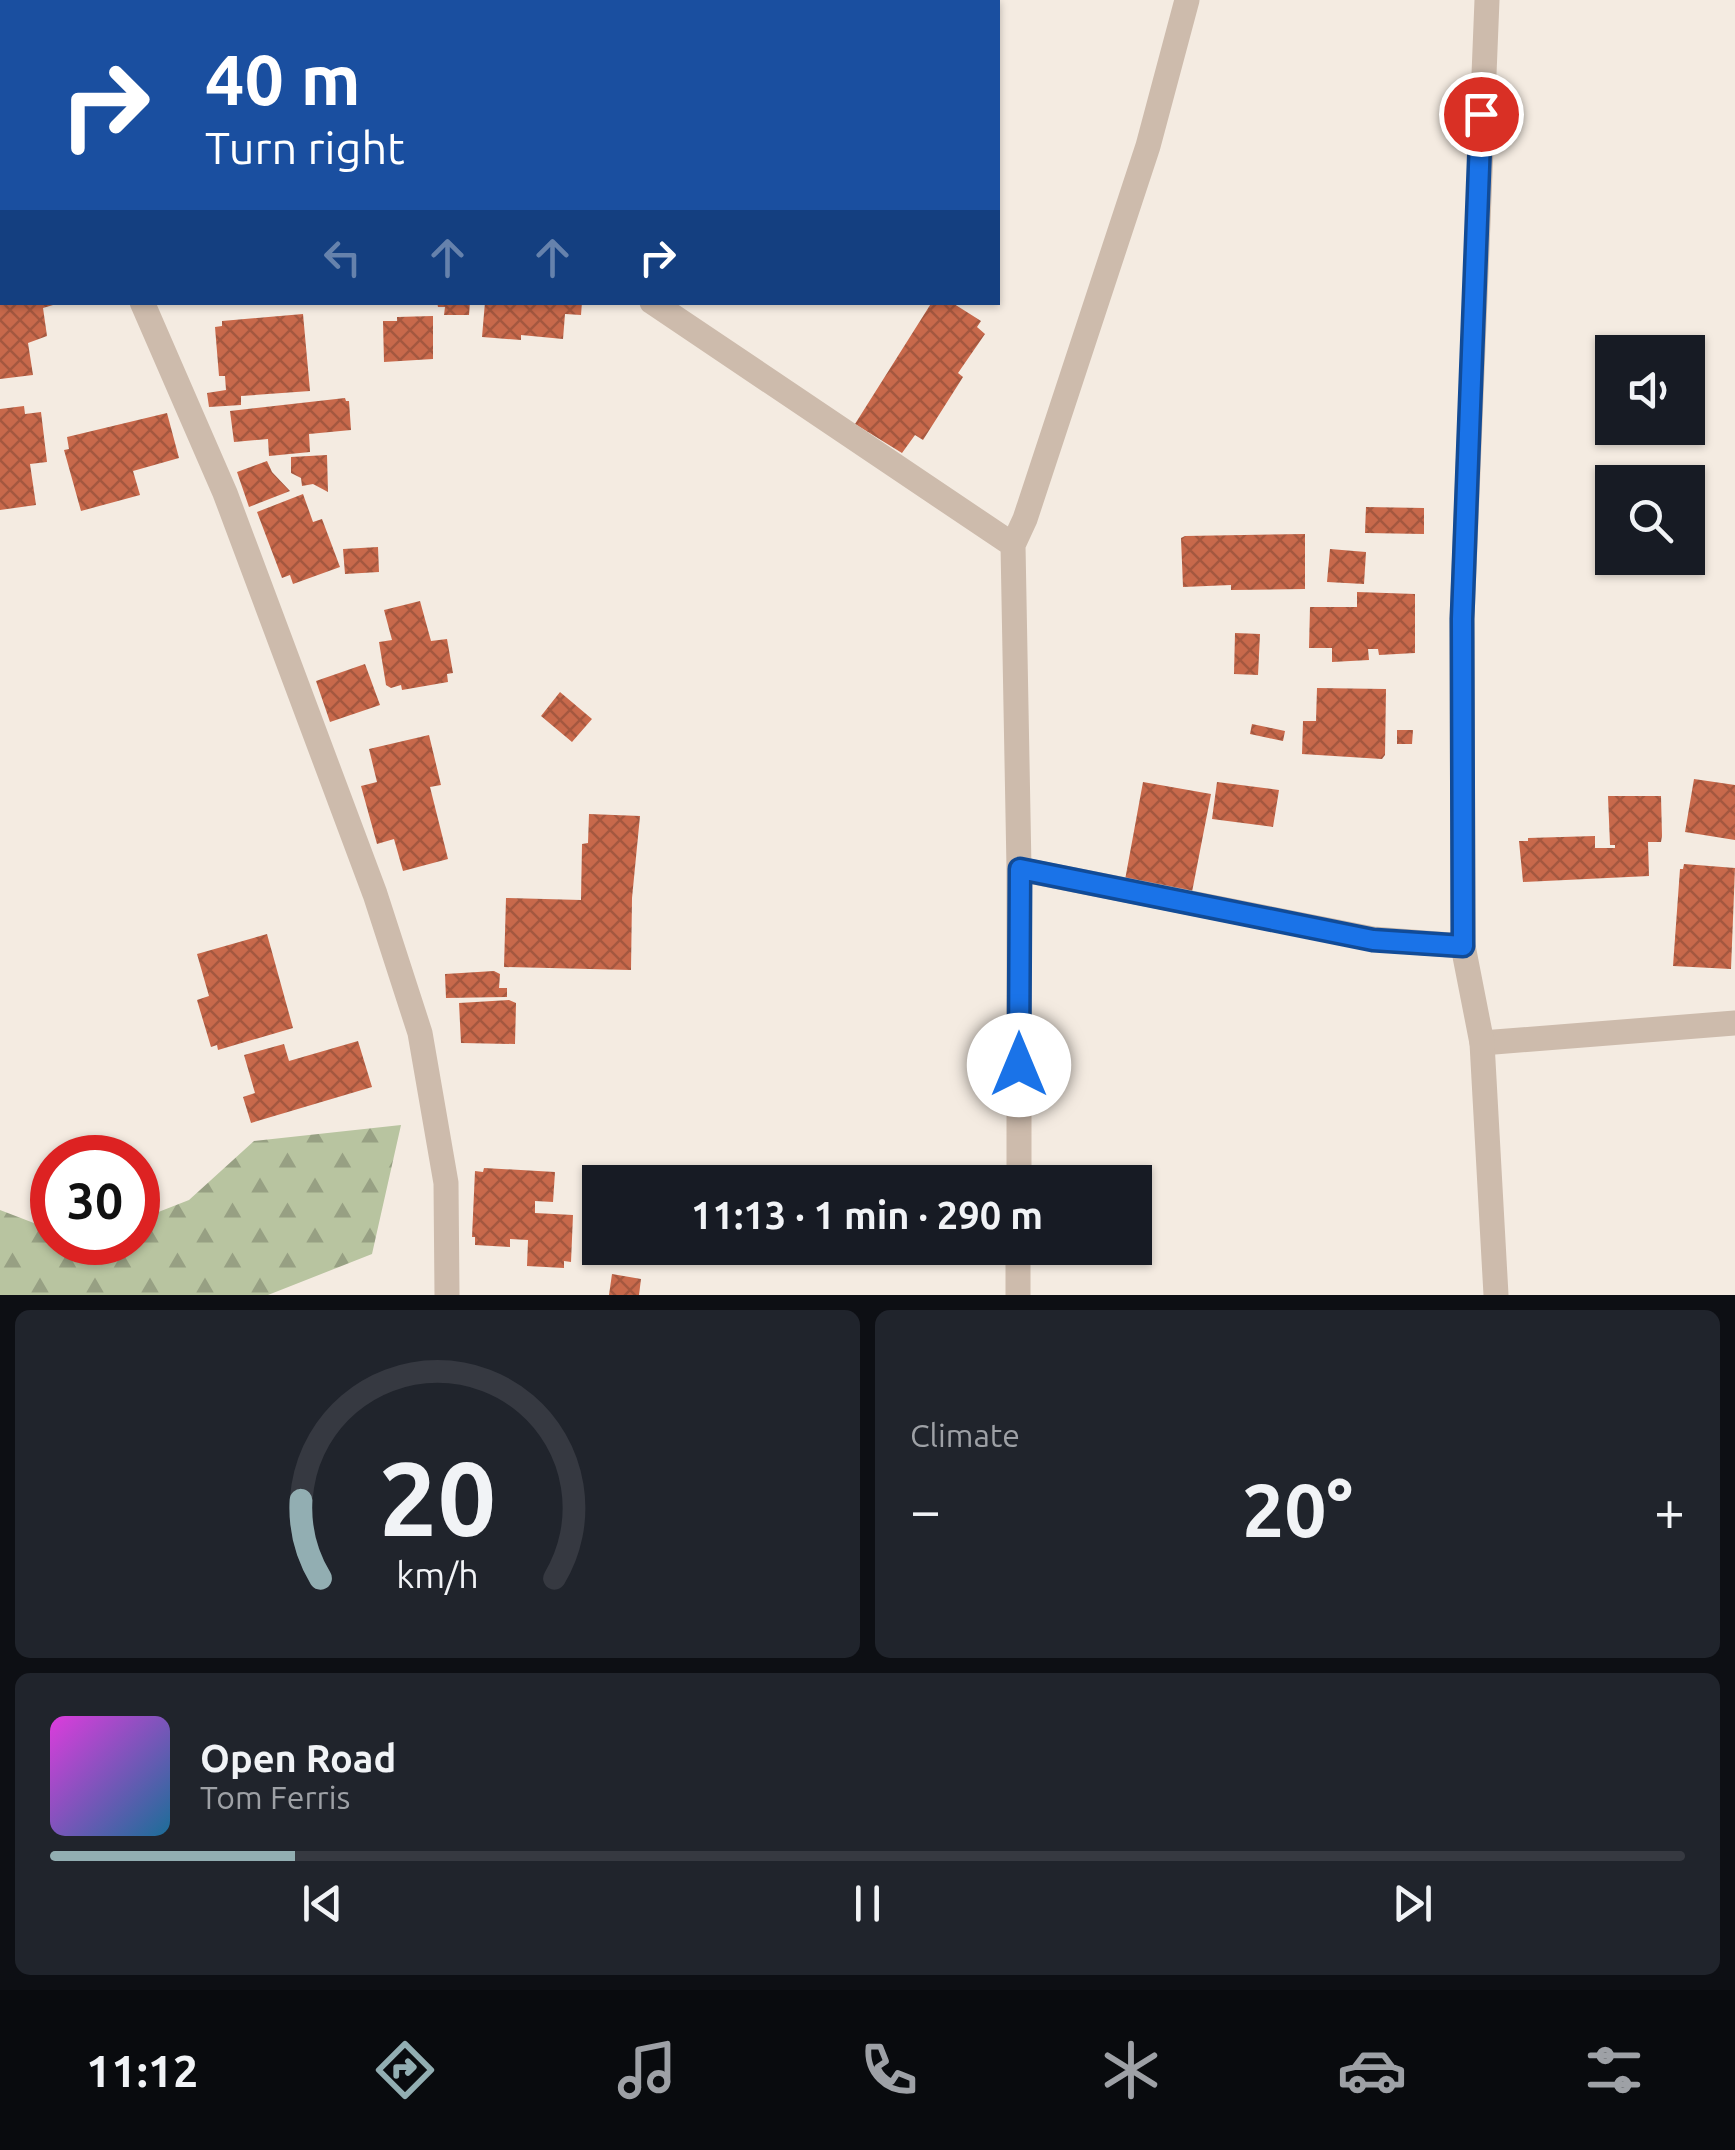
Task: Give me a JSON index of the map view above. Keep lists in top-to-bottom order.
{
  "page": {
    "turn": ["40 m", "Turn right"],
    "limit": "30",
    "trip": "11:13 · 1 min · 290 m",
    "tile": "Climate",
    "heat": ["−", "20°", "+"],
    "song": ["Open Road", "Tom Ferris"],
    "tabs": "11:12",
    "gauge": ["20", "km/h"]
  }
}
